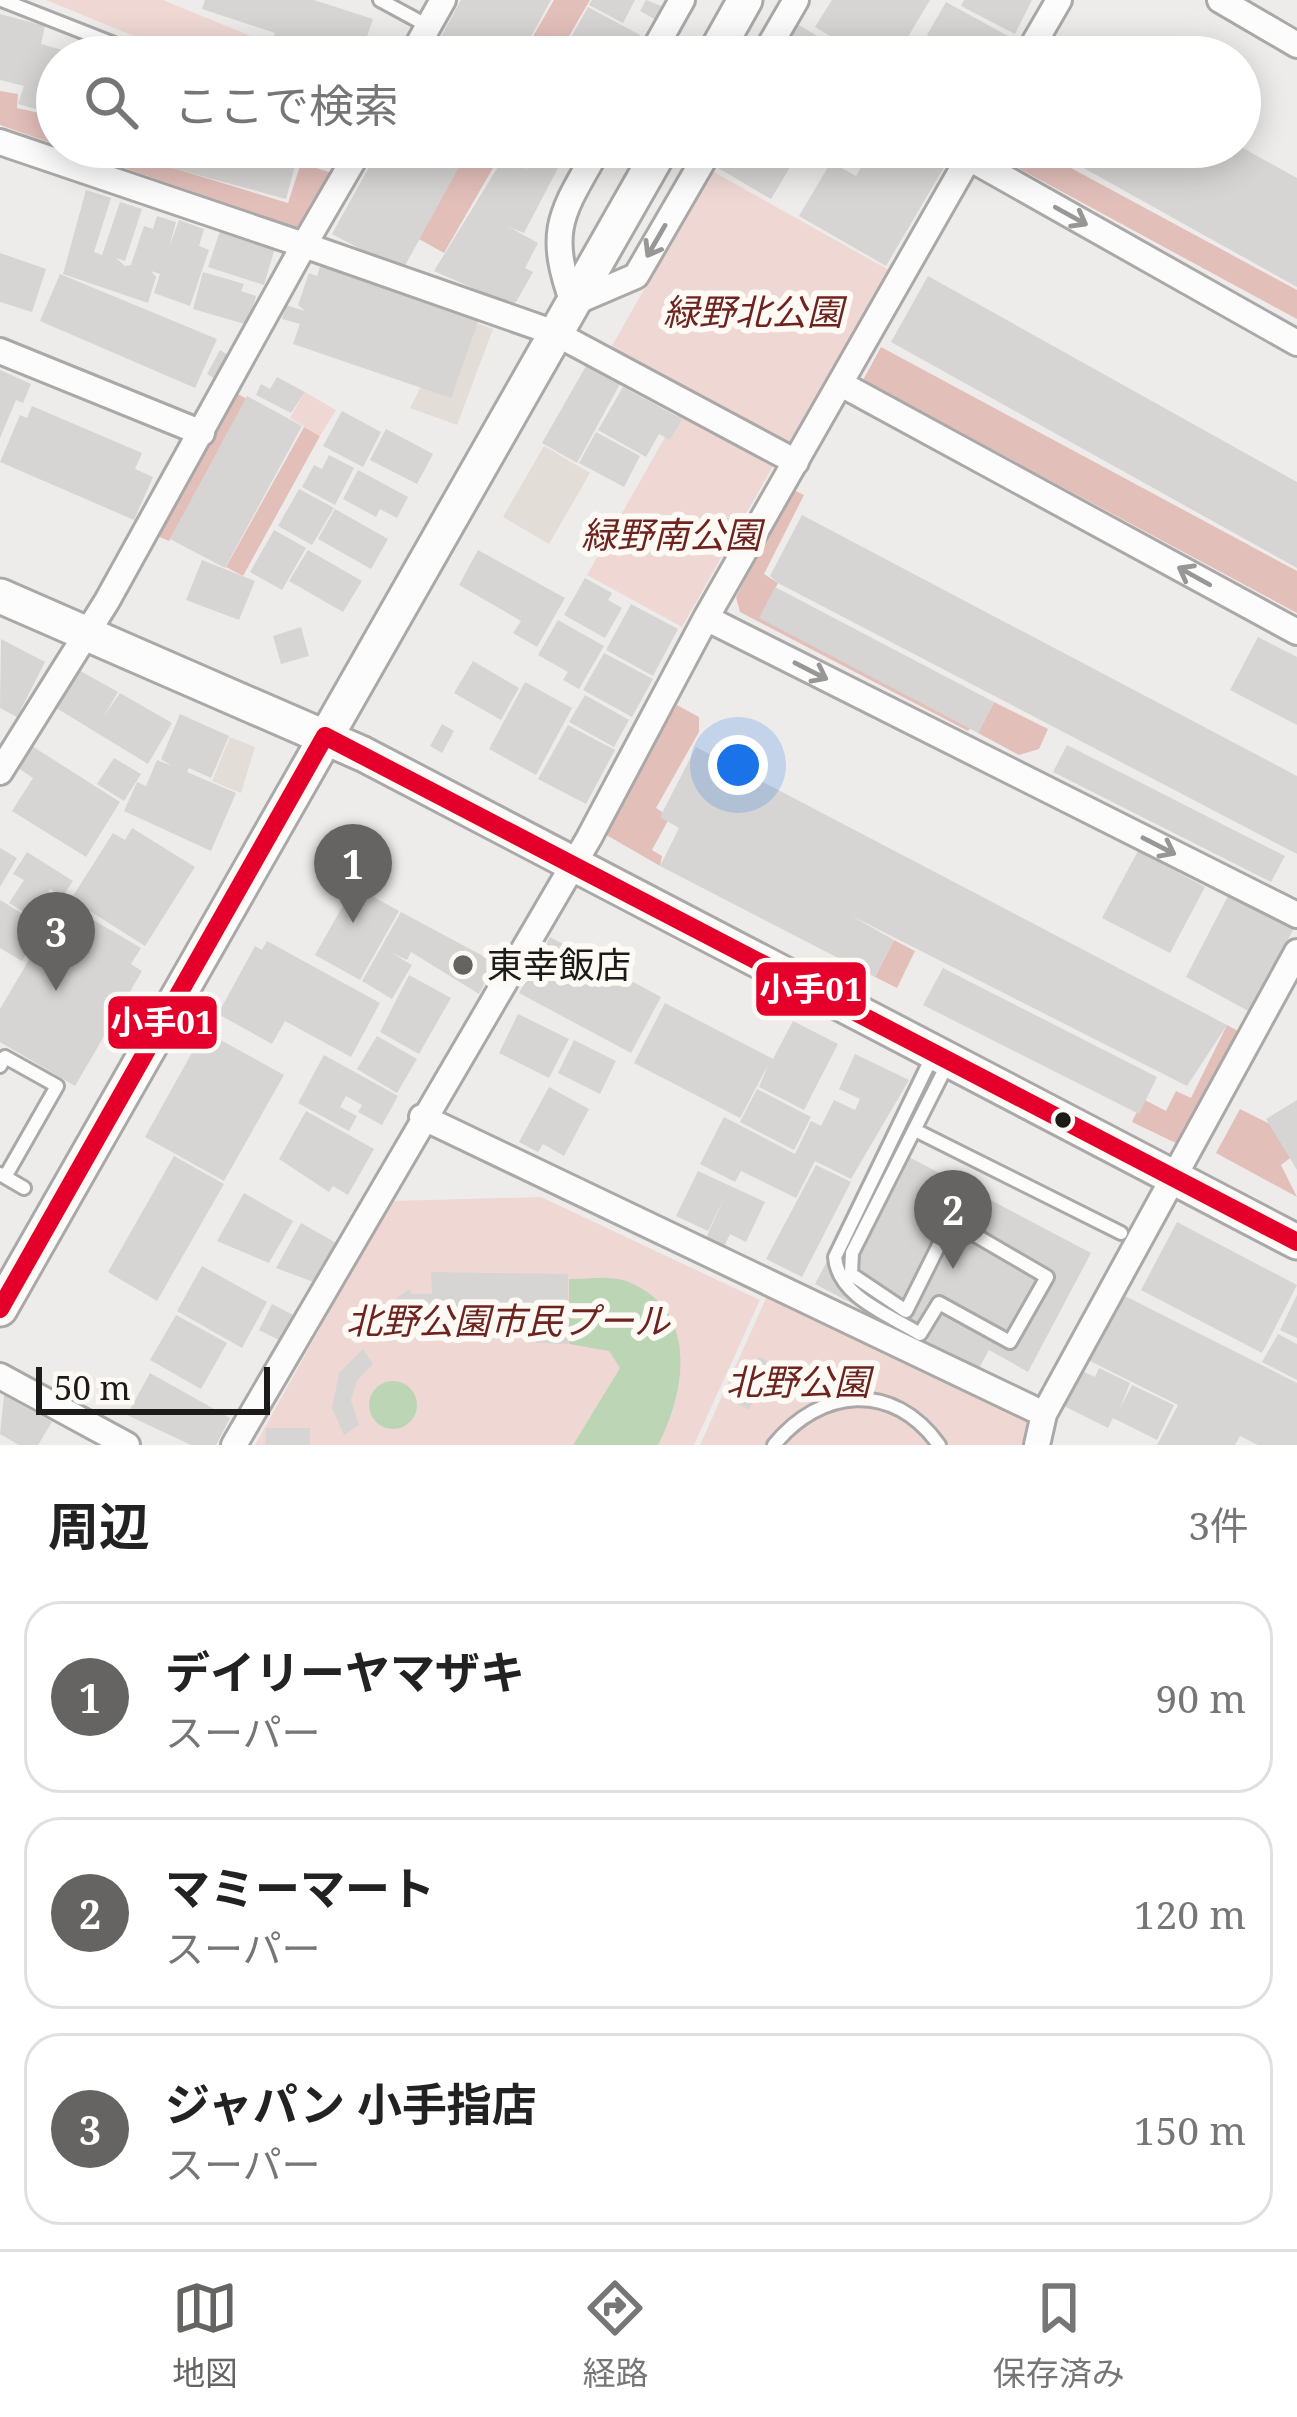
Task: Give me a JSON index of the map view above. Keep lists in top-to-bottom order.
{
  "parks": [
    "緑野北公園",
    "緑野南公園",
    "北野公園市民プール",
    "北野公園"
  ],
  "places": ["東幸飯店"],
  "lines": ["transit line 小手01"],
  "scale_bar": "50 m",
  "page": {
    "search": "ここで検索",
    "pins": ["1", "3", "2"],
    "scale": "50 m",
    "heading": ["周辺", "3件"],
    "list": [
      {
        "mark": "1",
        "name": "デイリーヤマザキ",
        "note": "スーパー",
        "value": "90 m"
      },
      {
        "mark": "2",
        "name": "マミーマート",
        "note": "スーパー",
        "value": "120 m"
      },
      {
        "mark": "3",
        "name": "ジャパン 小手指店",
        "note": "スーパー",
        "value": "150 m"
      }
    ],
    "nav": ["地図", "経路", "保存済み"]
  }
}
